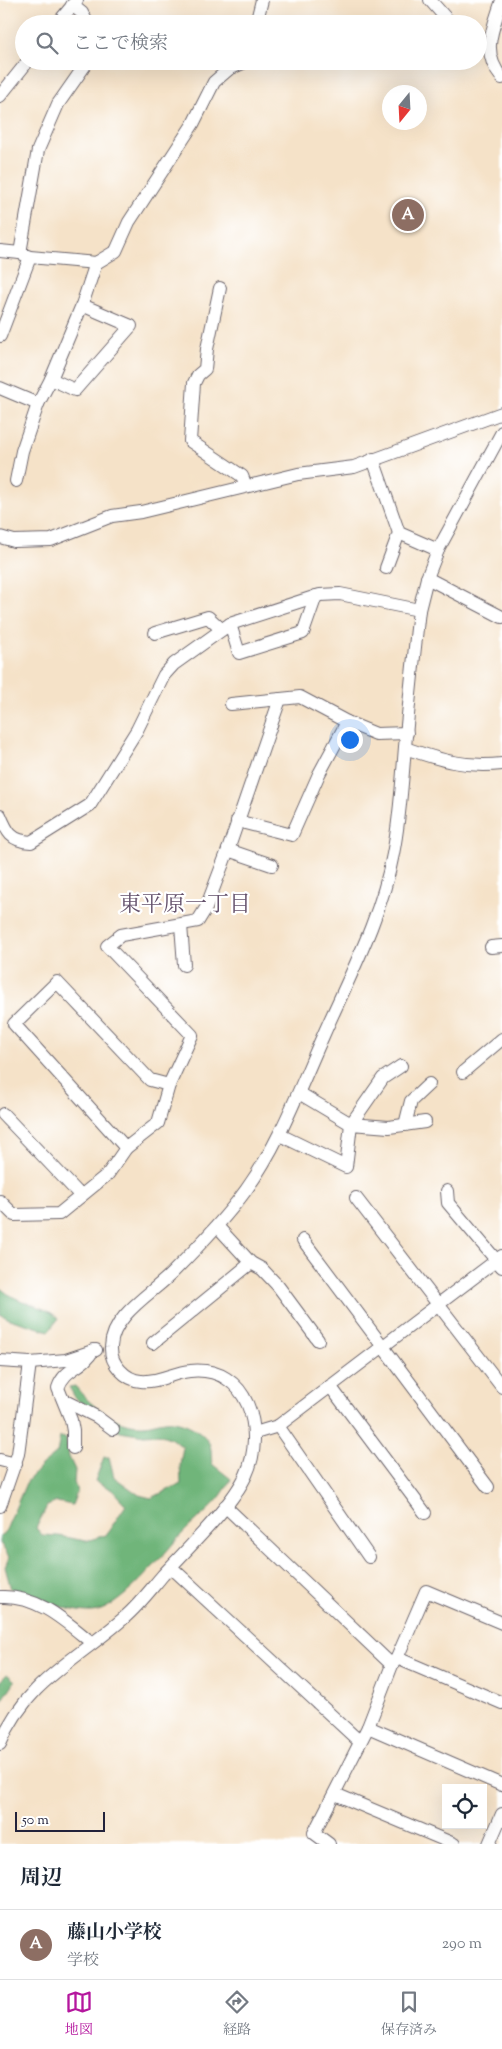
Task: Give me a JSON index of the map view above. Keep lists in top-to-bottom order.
{
  "districts": ["東平原一丁目"],
  "scale_bar": "50 m",
  "north": "bottom",
  "page": {
    "search": "ここで検索",
    "pins": "A",
    "scale": "50 m",
    "heading": "周辺",
    "list": [
      {
        "mark": "A",
        "name": "藤山小学校",
        "note": "学校",
        "value": "290 m"
      }
    ],
    "nav": ["地図", "経路", "保存済み"]
  }
}
